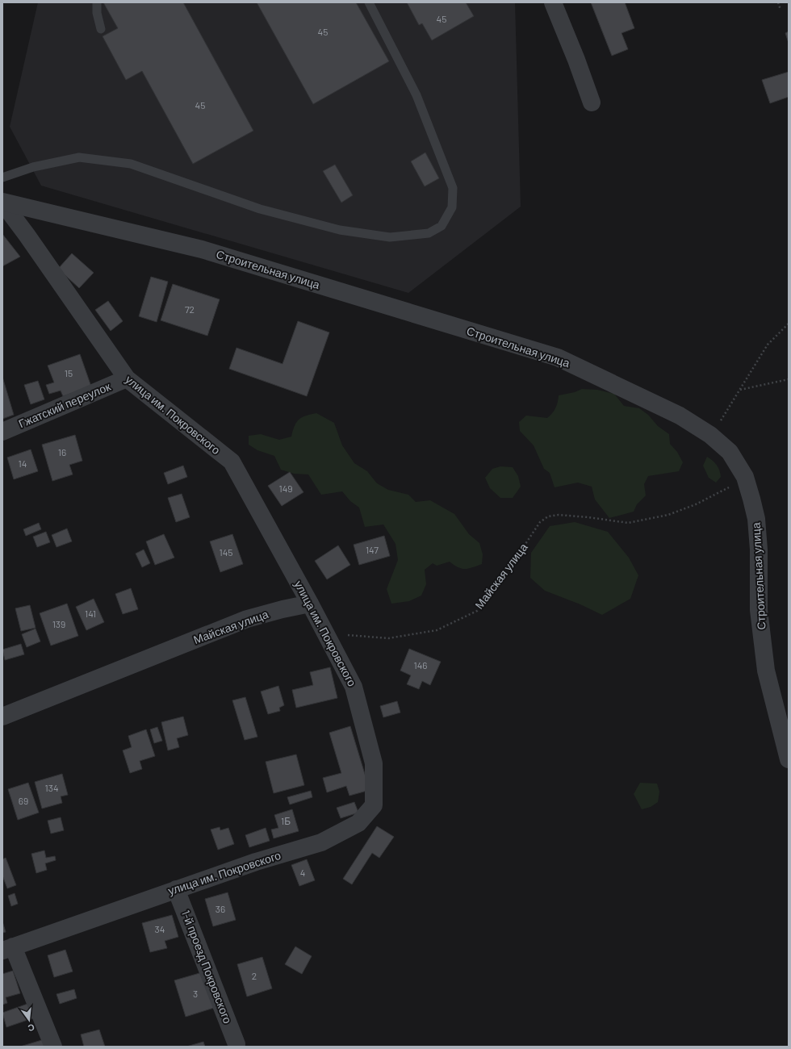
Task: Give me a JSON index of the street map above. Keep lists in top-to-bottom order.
{
  "streets": {
    "street": [
      "Строительная улица",
      "Гжатский переулок",
      "улица им. Покровского",
      "Майская улица",
      "1-й проезд Покровского"
    ]
  },
  "crossings": [
    ["Строительная улица", "улица им. Покровского"],
    ["Строительная улица", "Майская улица"],
    ["Гжатский переулок", "улица им. Покровского"],
    ["улица им. Покровского", "Майская улица"],
    ["улица им. Покровского", "1-й проезд Покровского"]
  ],
  "house_numbers": [
    "45",
    "45",
    "45",
    "72",
    "15",
    "16",
    "14",
    "149",
    "147",
    "145",
    "141",
    "139",
    "146",
    "134",
    "69",
    "1Б",
    "4",
    "36",
    "34",
    "2",
    "3"
  ],
  "north": "bottom"
}
